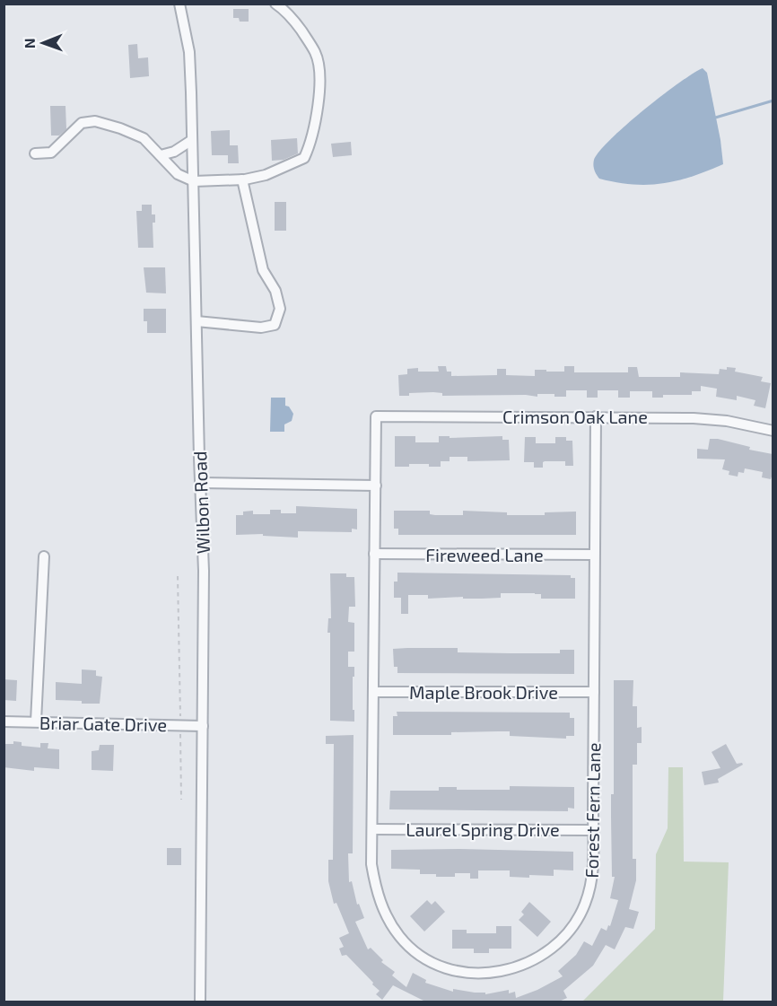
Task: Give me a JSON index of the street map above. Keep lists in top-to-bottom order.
{
  "streets": {
    "street": [
      "Crimson Oak Lane",
      "Wilbon Road",
      "Fireweed Lane",
      "Maple Brook Drive",
      "Briar Gate Drive",
      "Forest Fern Lane",
      "Laurel Spring Drive"
    ]
  },
  "crossings": [
    ["Crimson Oak Lane", "Forest Fern Lane"],
    ["Wilbon Road", "Briar Gate Drive"],
    ["Fireweed Lane", "Forest Fern Lane"],
    ["Maple Brook Drive", "Forest Fern Lane"],
    ["Forest Fern Lane", "Laurel Spring Drive"]
  ],
  "north": "left"
}
